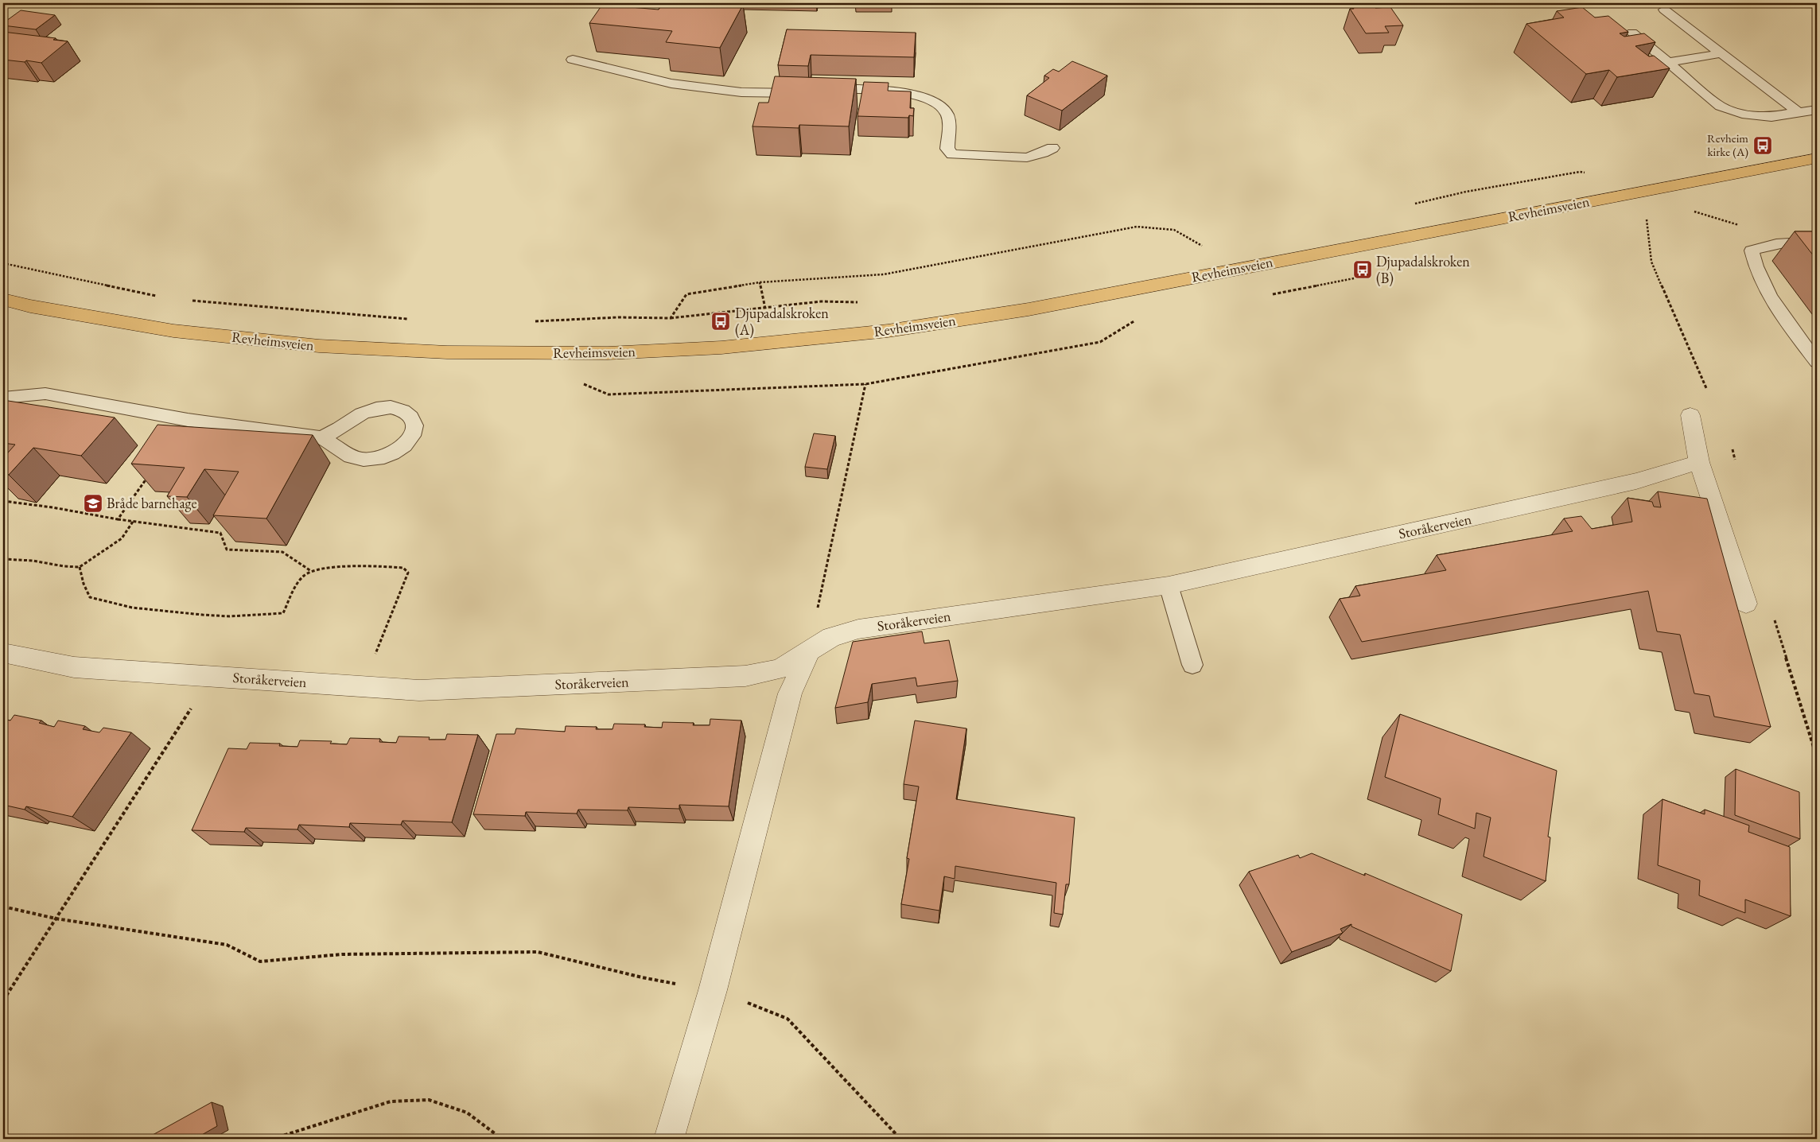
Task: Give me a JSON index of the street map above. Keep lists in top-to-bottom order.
{
  "streets": {
    "main road": ["Revheimsveien"],
    "street": ["Storåkerveien"]
  },
  "places": {
    "bus stop": ["Revheim kirke (A)", "Djupadalskroken (B)", "Djupadalskroken (A)"],
    "school or university": ["Bråde barnehage"]
  }
}
